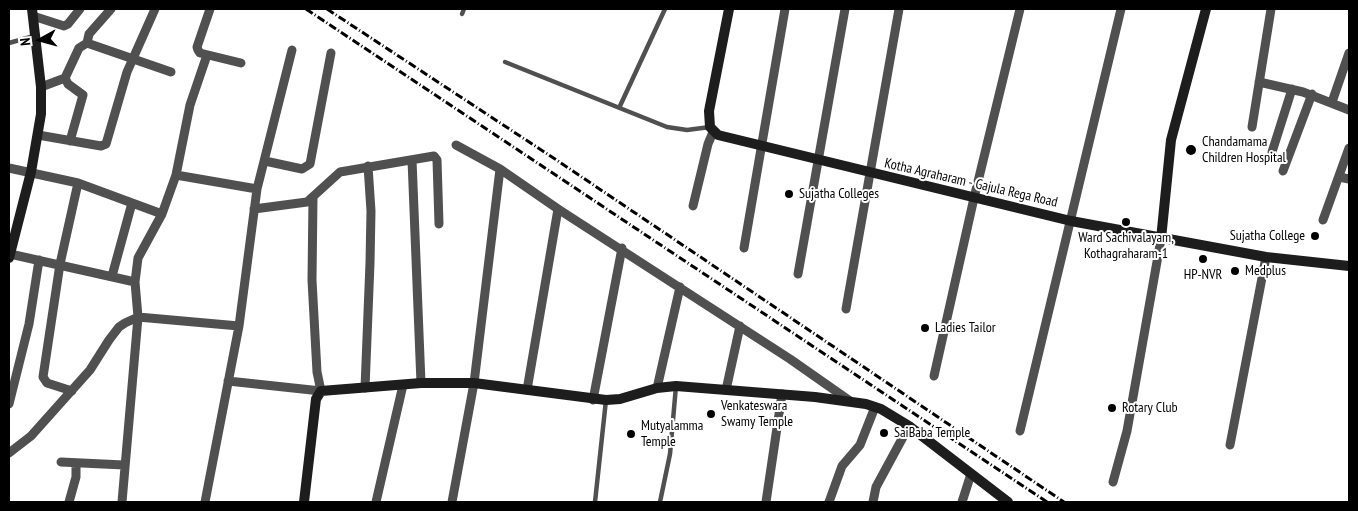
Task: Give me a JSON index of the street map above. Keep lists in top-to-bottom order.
{
  "streets": {
    "street": ["Kotha Agraharam - Gajula Rega Road"]
  },
  "places": [
    "Chandamama Children Hospital",
    "Sujatha Colleges",
    "Ward Sachivalayam, Kothagraharam-1",
    "Sujatha College",
    "HP-NVR",
    "Medplus",
    "Ladies Tailor",
    "Rotary Club",
    "Venkateswara Swamy Temple",
    "SaiBaba Temple",
    "Mutyalamma Temple"
  ],
  "north": "left"
}
